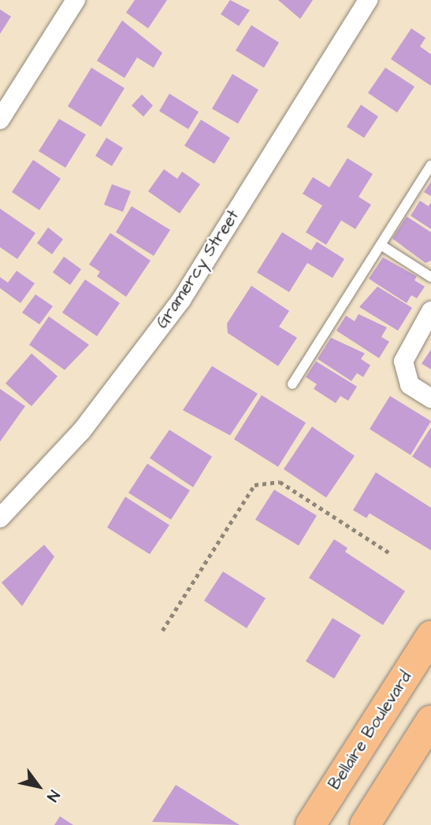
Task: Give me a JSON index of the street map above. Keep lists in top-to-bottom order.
{
  "streets": {
    "main road": ["Bellaire Boulevard"],
    "street": ["Gramercy Street"]
  },
  "north": "bottom right"
}
